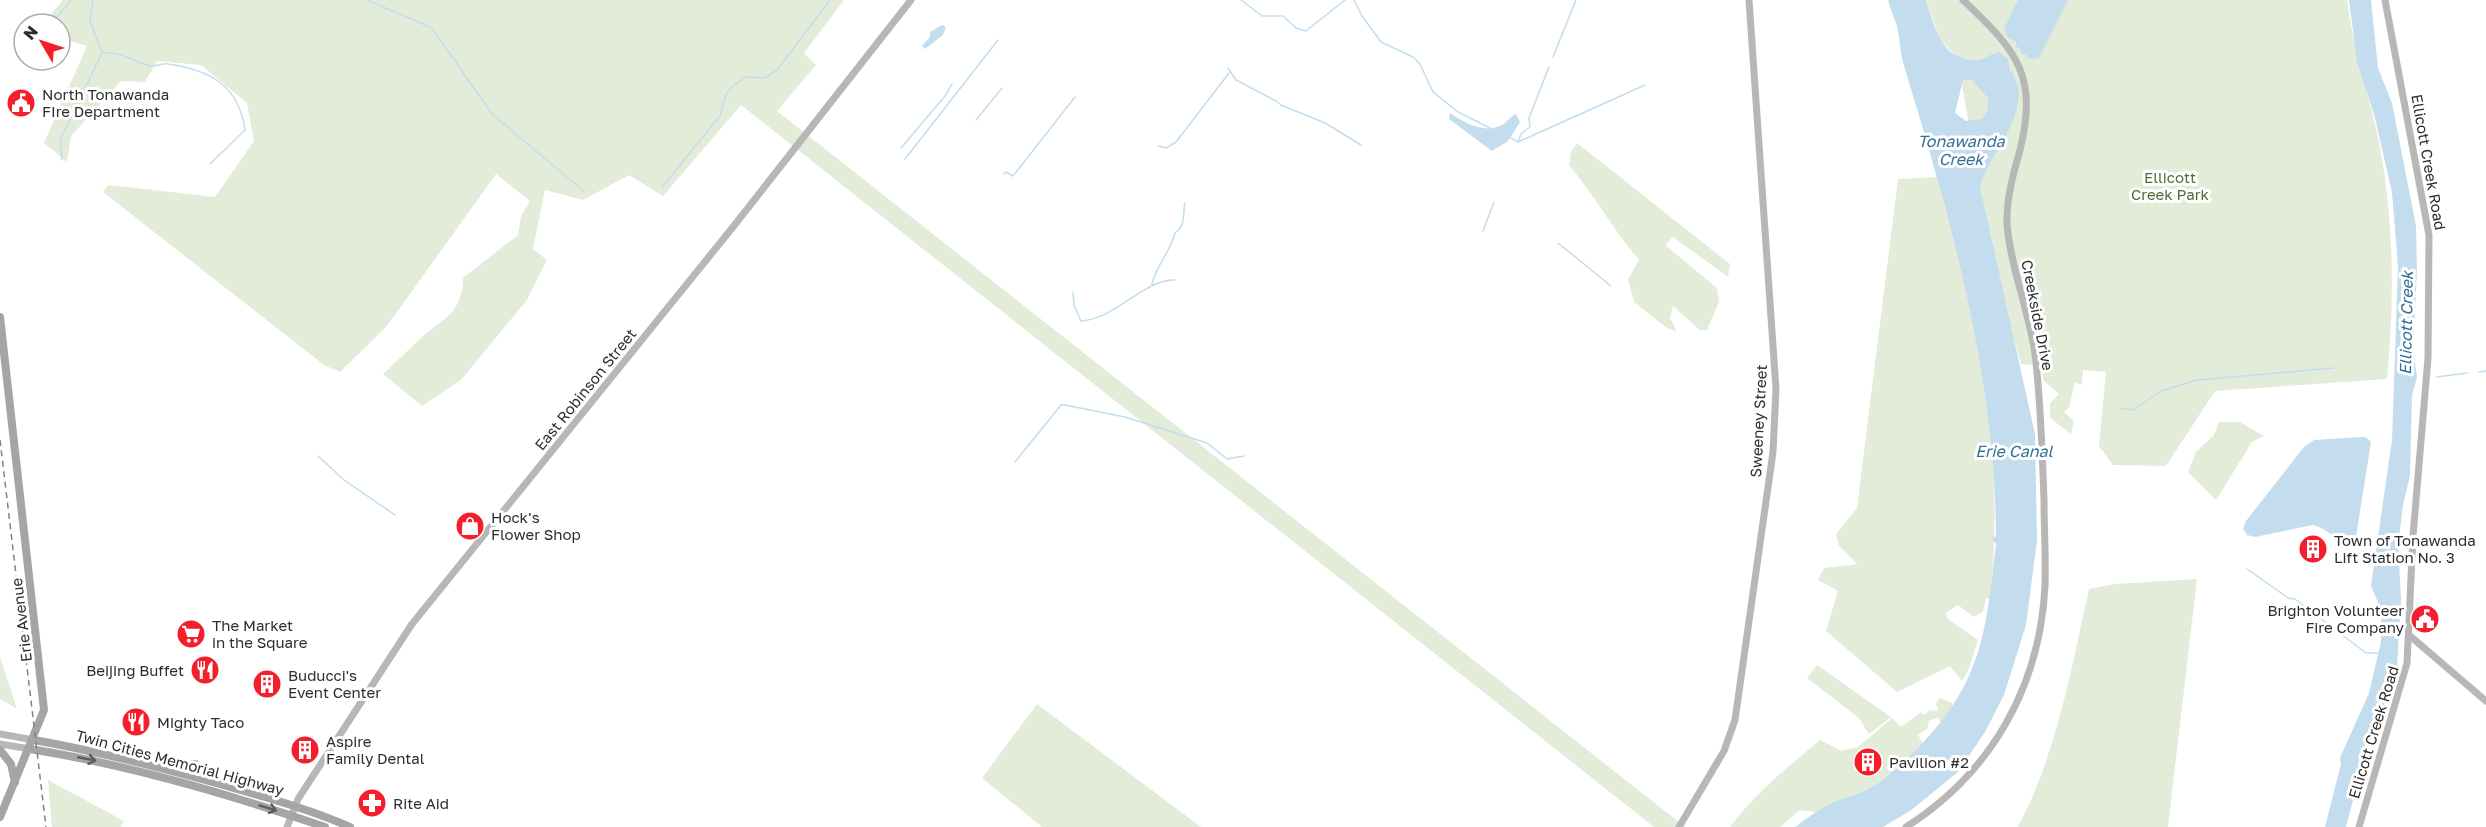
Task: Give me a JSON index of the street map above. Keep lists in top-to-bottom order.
{
  "streets": {
    "main road": ["Erie Avenue", "Twin Cities Memorial Highway"],
    "street": [
      "Ellicott Creek Road",
      "Creekside Drive",
      "East Robinson Street",
      "Sweeney Street"
    ]
  },
  "crossings": [
    ["East Robinson Street", "Twin Cities Memorial Highway"],
    ["Erie Avenue", "Twin Cities Memorial Highway"]
  ],
  "water": ["Tonawanda Creek", "Ellicott Creek", "Erie Canal"],
  "parks": ["Ellicott Creek Park"],
  "places": {
    "public building": ["North Tonawanda FIre Department", "Brighton Volunteer Fire Company"],
    "shop": ["Hock's Flower Shop"],
    "building": [
      "Town of Tonawanda Lift Station No. 3",
      "Buducci's Event Center",
      "Aspire Family Dental",
      "Pavilion #2"
    ],
    "supermarket": ["The Market in the Square"],
    "restaurant": ["Beijing Buffet", "Mighty Taco"],
    "pharmacy": ["Rite Aid"]
  },
  "north": "top left"
}
